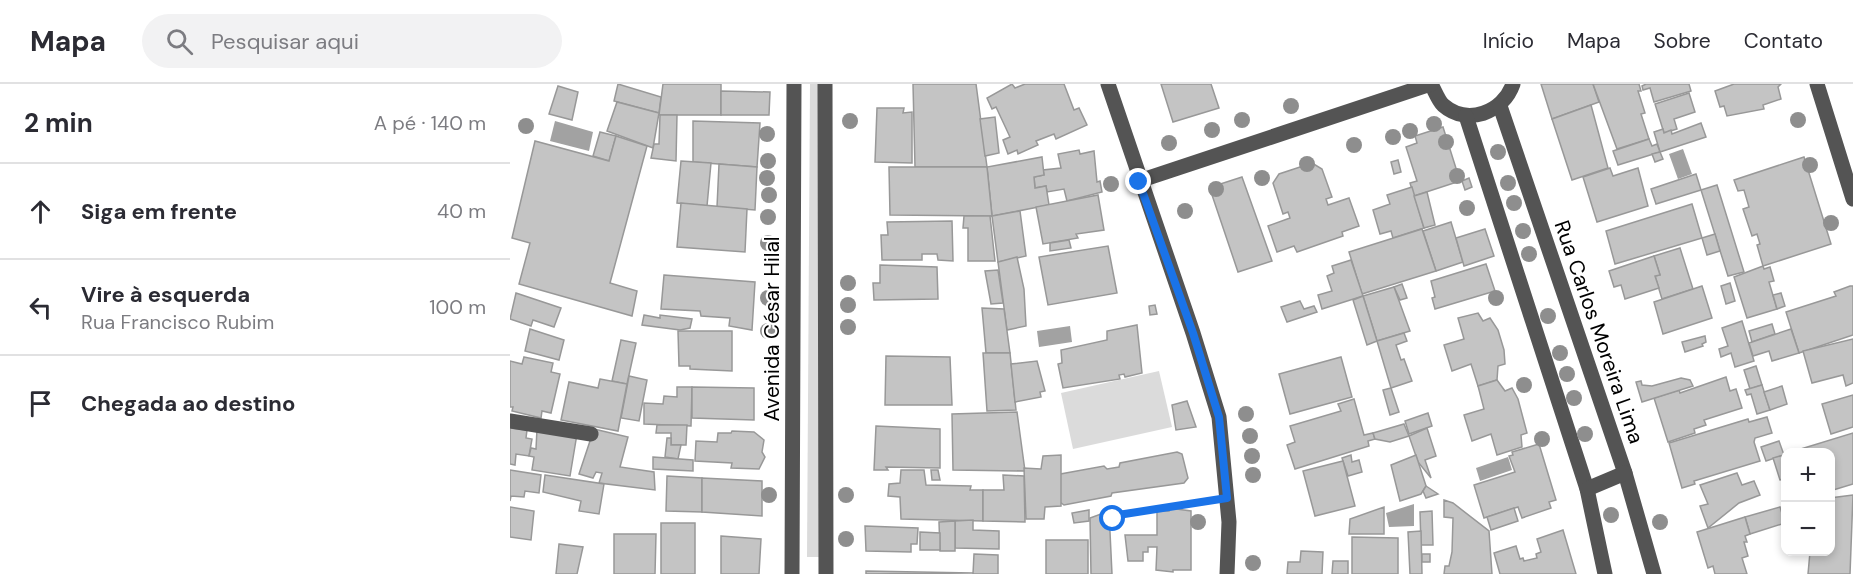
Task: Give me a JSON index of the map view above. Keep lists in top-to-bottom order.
{
  "streets": {
    "street": ["Avenida César Hilal", "Rua Carlos Moreira Lima"]
  },
  "page": {
    "header": "Mapa",
    "search": "Pesquisar aqui",
    "nav": [
      "Início",
      "Mapa",
      "Sobre",
      "Contato"
    ],
    "heading": ["2 min", "A pé · 140 m"],
    "list": [
      ["Siga em frente", "40 m"],
      ["Vire à esquerda", "Rua Francisco Rubim", "100 m"],
      "Chegada ao destino"
    ],
    "map_buttons": ["+", "−"]
  }
}
